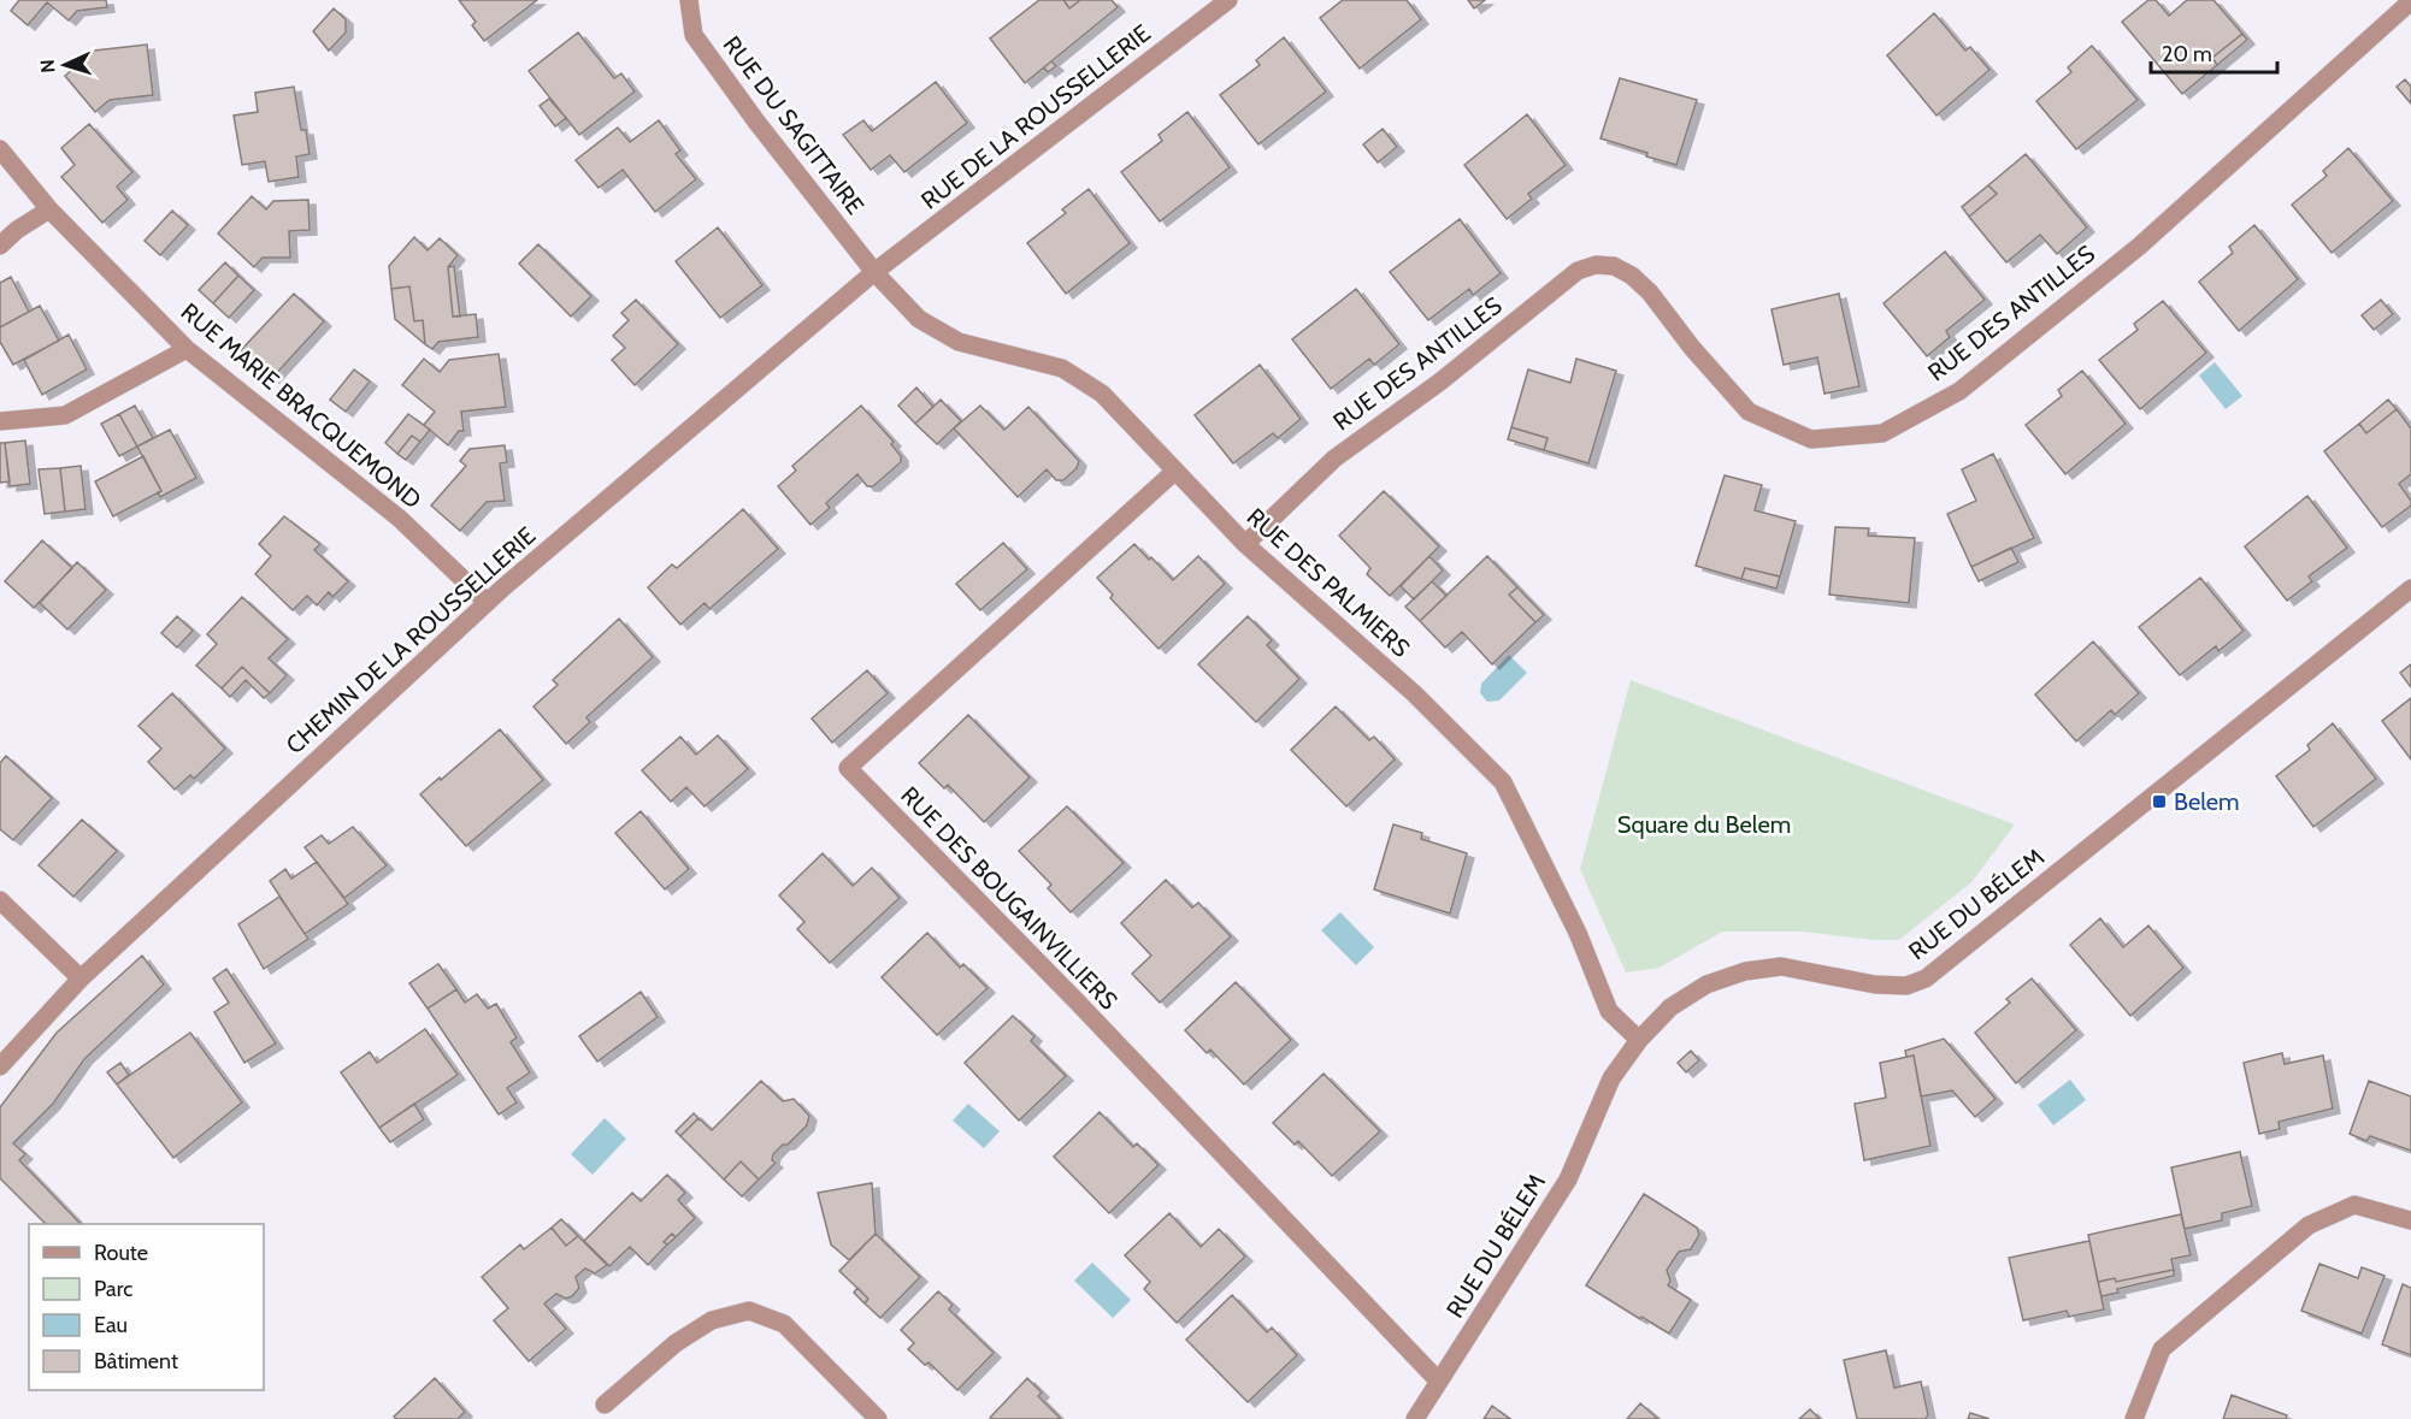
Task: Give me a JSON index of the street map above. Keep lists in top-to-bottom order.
{
  "streets": {
    "street": [
      "RUE DE LA ROUSSELLERIE",
      "RUE DU SAGITTAIRE",
      "RUE DES ANTILLES",
      "RUE MARIE BRACQUEMOND",
      "RUE DES PALMIERS",
      "CHEMIN DE LA ROUSSELLERIE",
      "RUE DES BOUGAINVILLIERS",
      "RUE DU BÉLEM"
    ]
  },
  "crossings": [
    ["RUE DE LA ROUSSELLERIE", "RUE DU SAGITTAIRE"],
    ["RUE DE LA ROUSSELLERIE", "RUE DES PALMIERS"],
    ["RUE DE LA ROUSSELLERIE", "CHEMIN DE LA ROUSSELLERIE"],
    ["RUE DU SAGITTAIRE", "RUE DES PALMIERS"],
    ["RUE DU SAGITTAIRE", "CHEMIN DE LA ROUSSELLERIE"],
    ["RUE DES ANTILLES", "RUE DES PALMIERS"],
    ["RUE MARIE BRACQUEMOND", "CHEMIN DE LA ROUSSELLERIE"],
    ["RUE DES PALMIERS", "CHEMIN DE LA ROUSSELLERIE"],
    ["RUE DES PALMIERS", "RUE DES BOUGAINVILLIERS"],
    ["RUE DES PALMIERS", "RUE DU BÉLEM"],
    ["RUE DES BOUGAINVILLIERS", "RUE DU BÉLEM"]
  ],
  "parks": ["Square du Belem"],
  "places": {
    "transit": ["Belem"]
  },
  "legend": [
    "Route",
    "Parc",
    "Eau",
    "Bâtiment"
  ],
  "scale_bar": "20 m",
  "north": "left"
}
